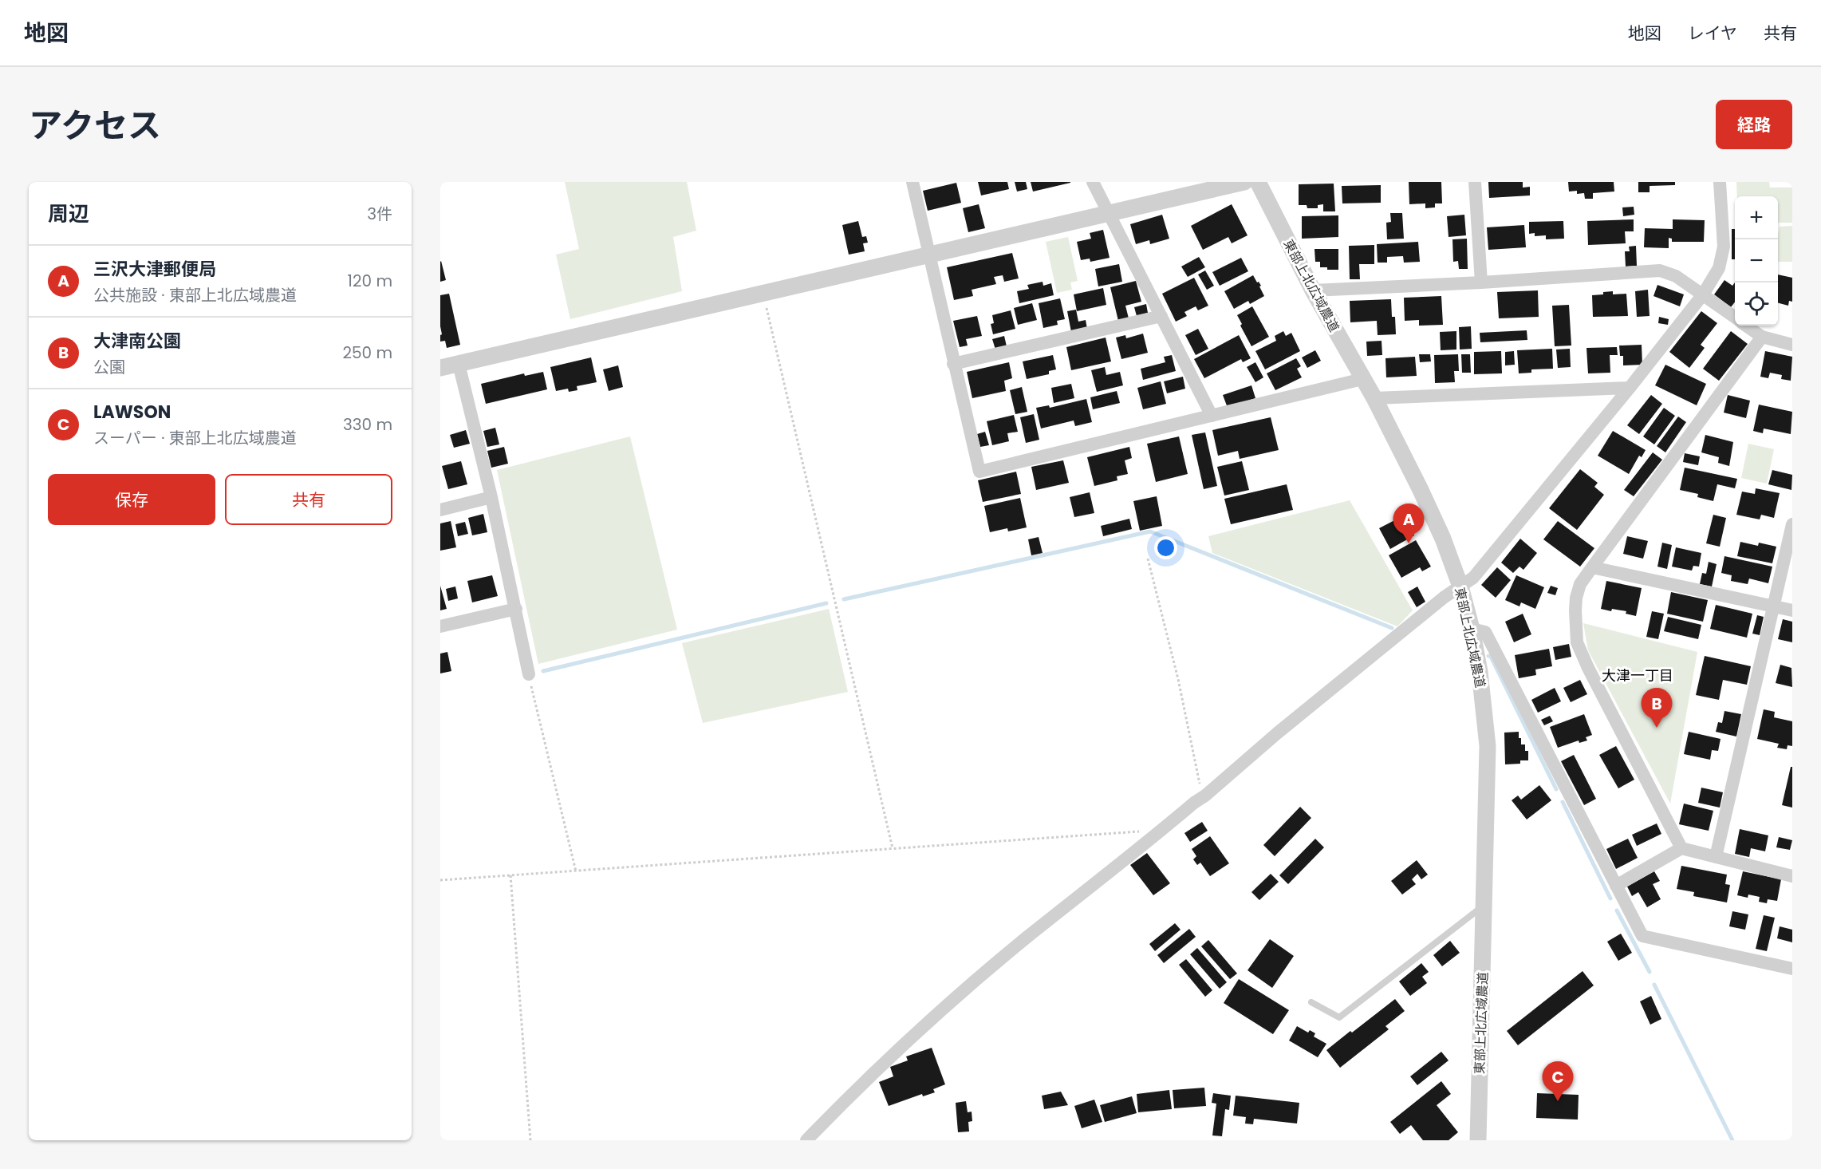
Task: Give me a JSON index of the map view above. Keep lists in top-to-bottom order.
{
  "streets": {
    "street": ["東部上北広域農道"]
  },
  "districts": ["大津一丁目"],
  "page": {
    "header": "地図",
    "nav": ["地図", "レイヤ", "共有"],
    "title": "アクセス",
    "buttons": [
      "経路",
      ["保存", "共有"]
    ],
    "heading": ["周辺", "3件"],
    "map_buttons": ["+", "−"],
    "list": [
      {
        "mark": "A",
        "name": "三沢大津郵便局",
        "note": "公共施設 · 東部上北広域農道",
        "value": "120 m"
      },
      {
        "mark": "B",
        "name": "大津南公園",
        "note": "公園",
        "value": "250 m"
      },
      {
        "mark": "C",
        "name": "LAWSON",
        "note": "スーパー · 東部上北広域農道",
        "value": "330 m"
      }
    ],
    "pins": ["A", "B", "C"]
  }
}
